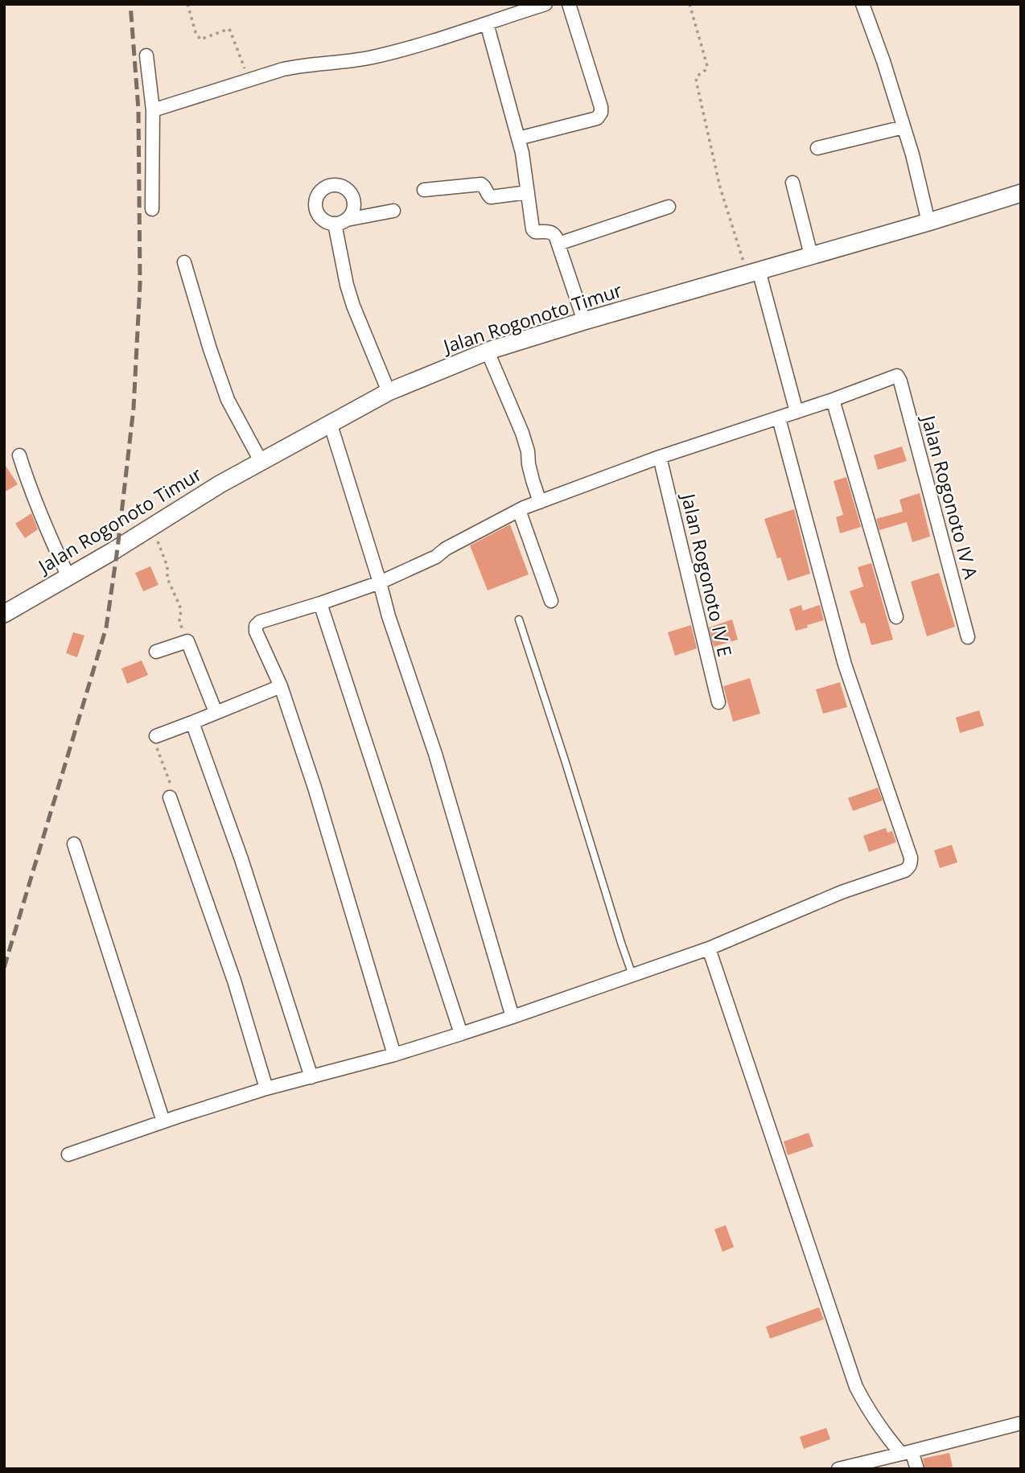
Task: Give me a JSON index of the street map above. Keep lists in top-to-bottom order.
{
  "streets": {
    "main road": ["Jalan Rogonoto Timur"],
    "street": ["Jalan Rogonoto IV A", "Jalan Rogonoto IV E"]
  }
}
